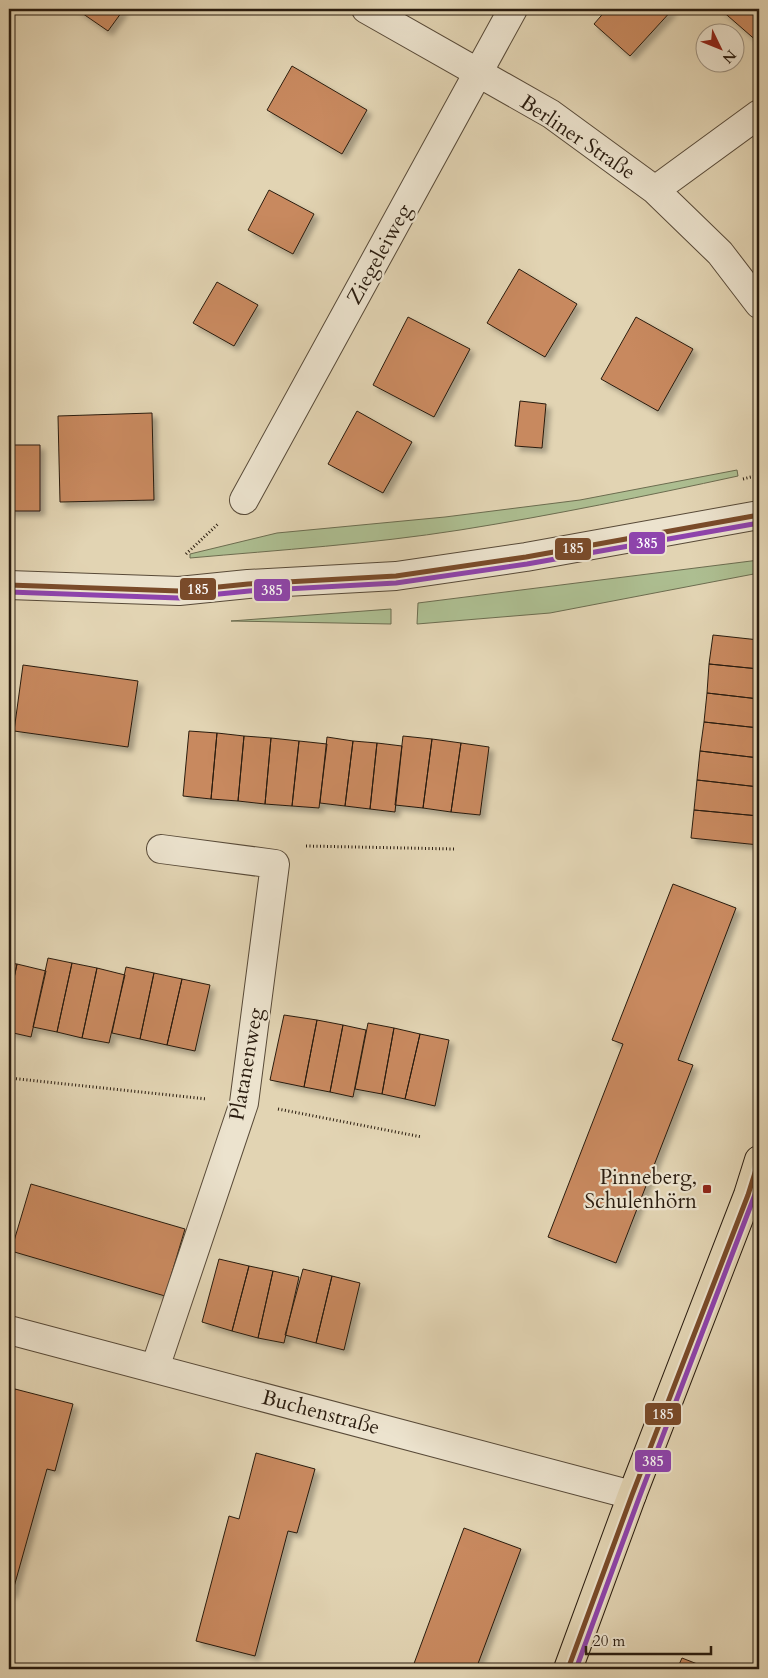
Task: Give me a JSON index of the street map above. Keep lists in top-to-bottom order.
{
  "streets": {
    "street": [
      "Berliner Straße",
      "Ziegeleiweg",
      "Platanenweg",
      "Buchenstraße"
    ]
  },
  "crossings": [
    ["Berliner Straße", "Ziegeleiweg"],
    ["Platanenweg", "Buchenstraße"]
  ],
  "places": {
    "transit": ["Pinneberg, Schulenhörn"]
  },
  "lines": ["transit line 185", "transit line 385"],
  "scale_bar": "20 m",
  "north": "bottom right"
}
